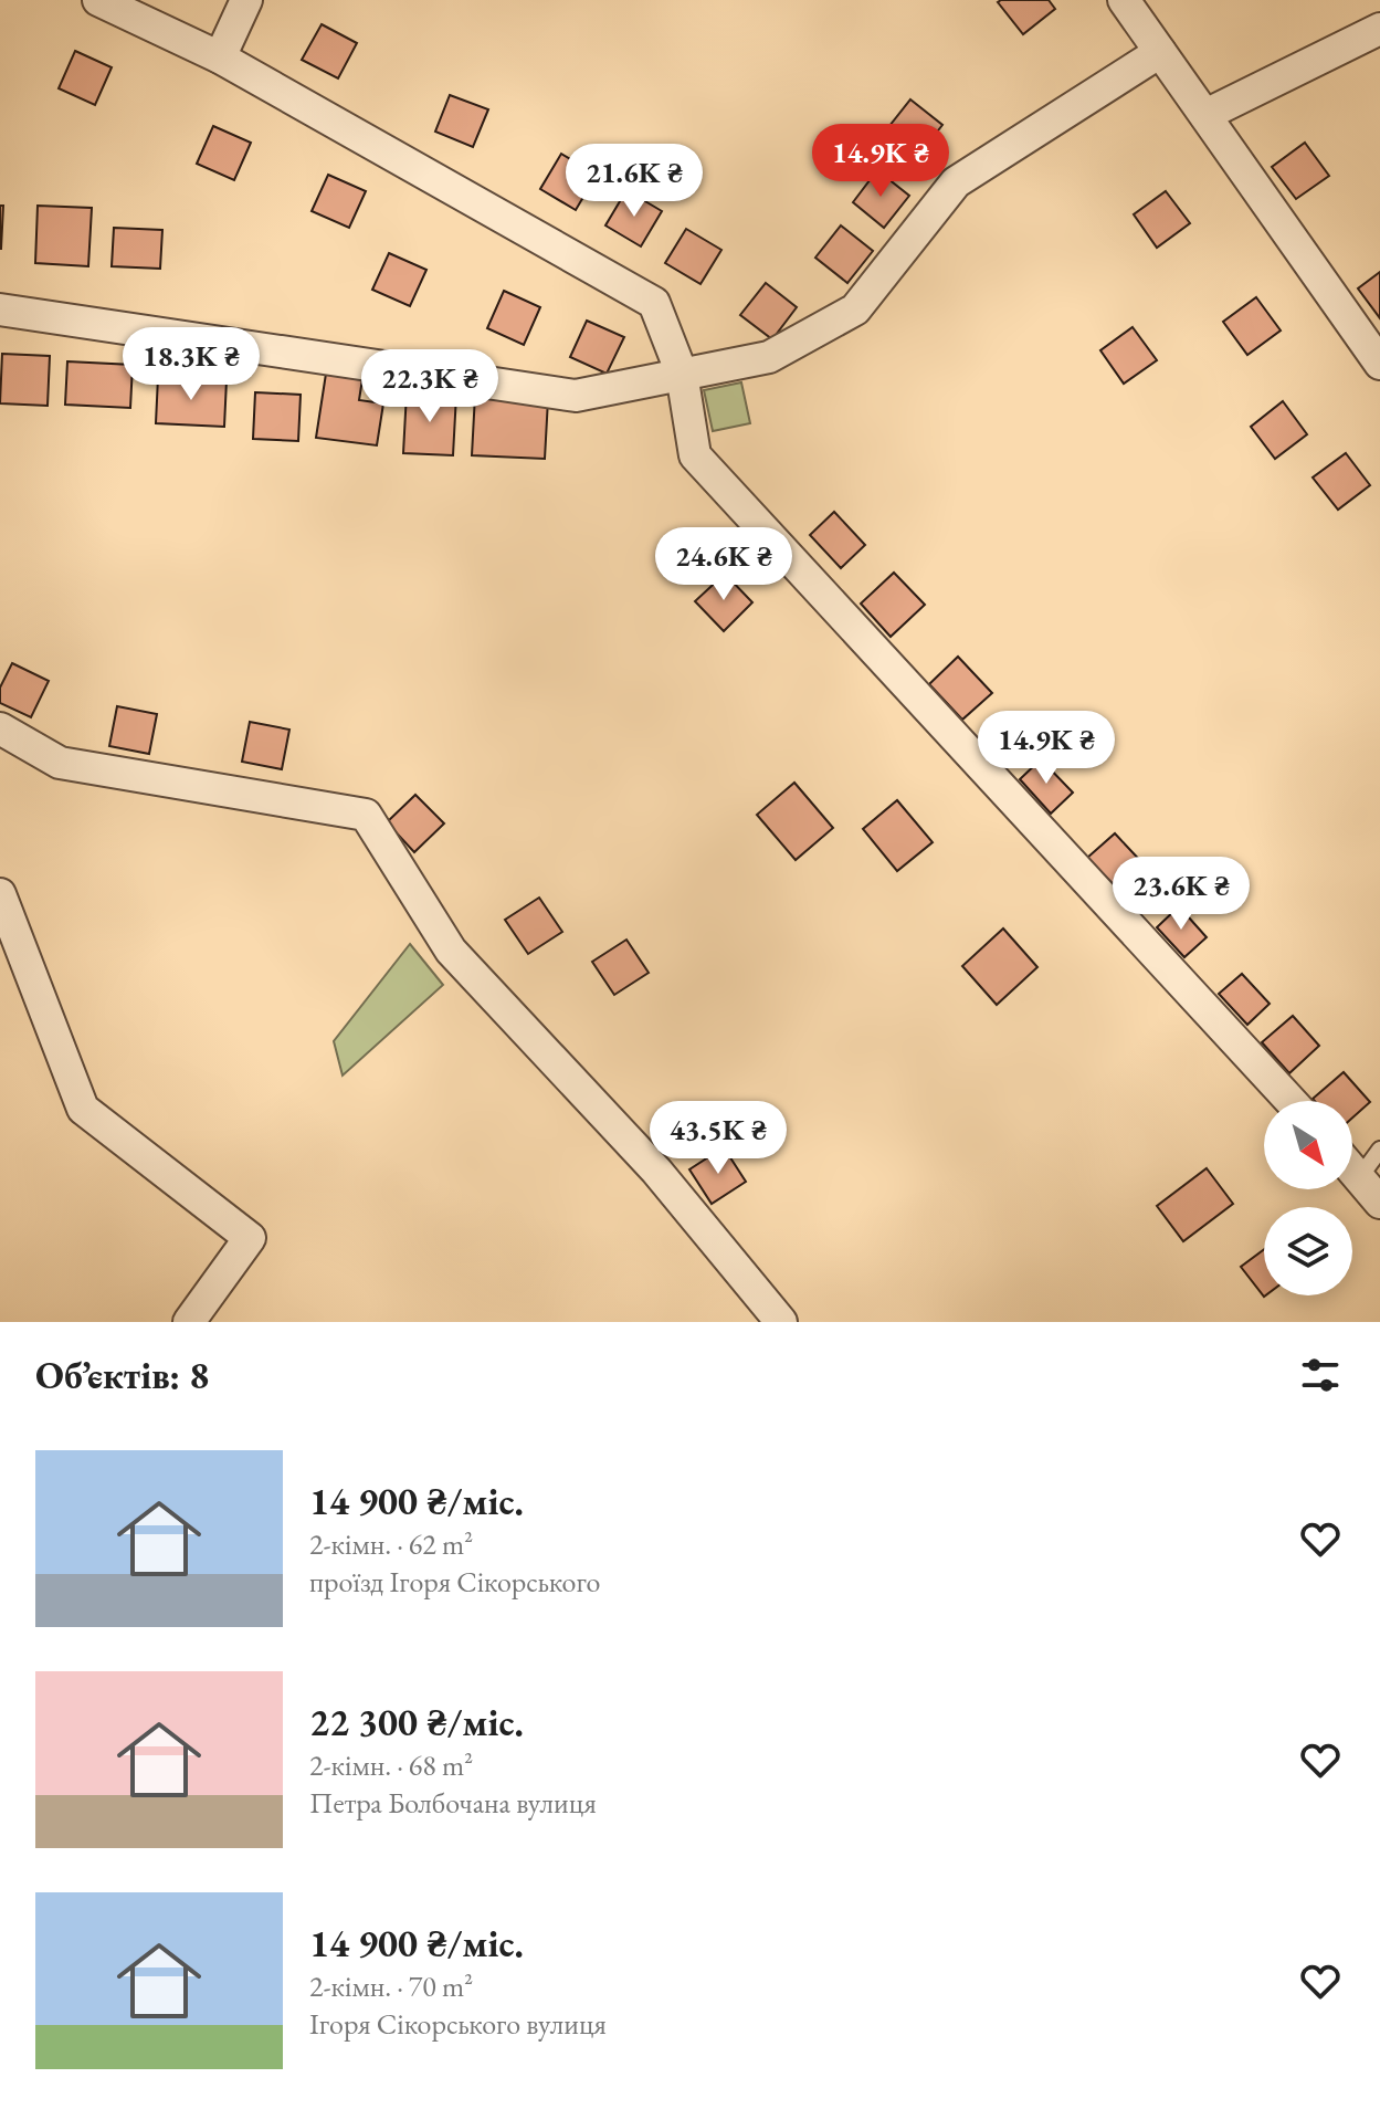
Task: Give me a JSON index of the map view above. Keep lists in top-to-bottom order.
{
  "north": "bottom right",
  "page": {
    "price": [
      "14.9K ₴",
      "21.6K ₴",
      "18.3K ₴",
      "22.3K ₴",
      "24.6K ₴",
      "14.9K ₴",
      "23.6K ₴",
      "43.5K ₴"
    ],
    "heading": "Об’єктів: 8",
    "list": [
      {
        "name": "14 900 ₴/міс.",
        "note": "2-кімн. · 62 m² · проїзд Ігоря Сікорського"
      },
      {
        "name": "22 300 ₴/міс.",
        "note": "2-кімн. · 68 m² · Петра Болбочана вулиця"
      },
      {
        "name": "14 900 ₴/міс.",
        "note": "2-кімн. · 70 m² · Ігоря Сікорського вулиця"
      }
    ]
  }
}
